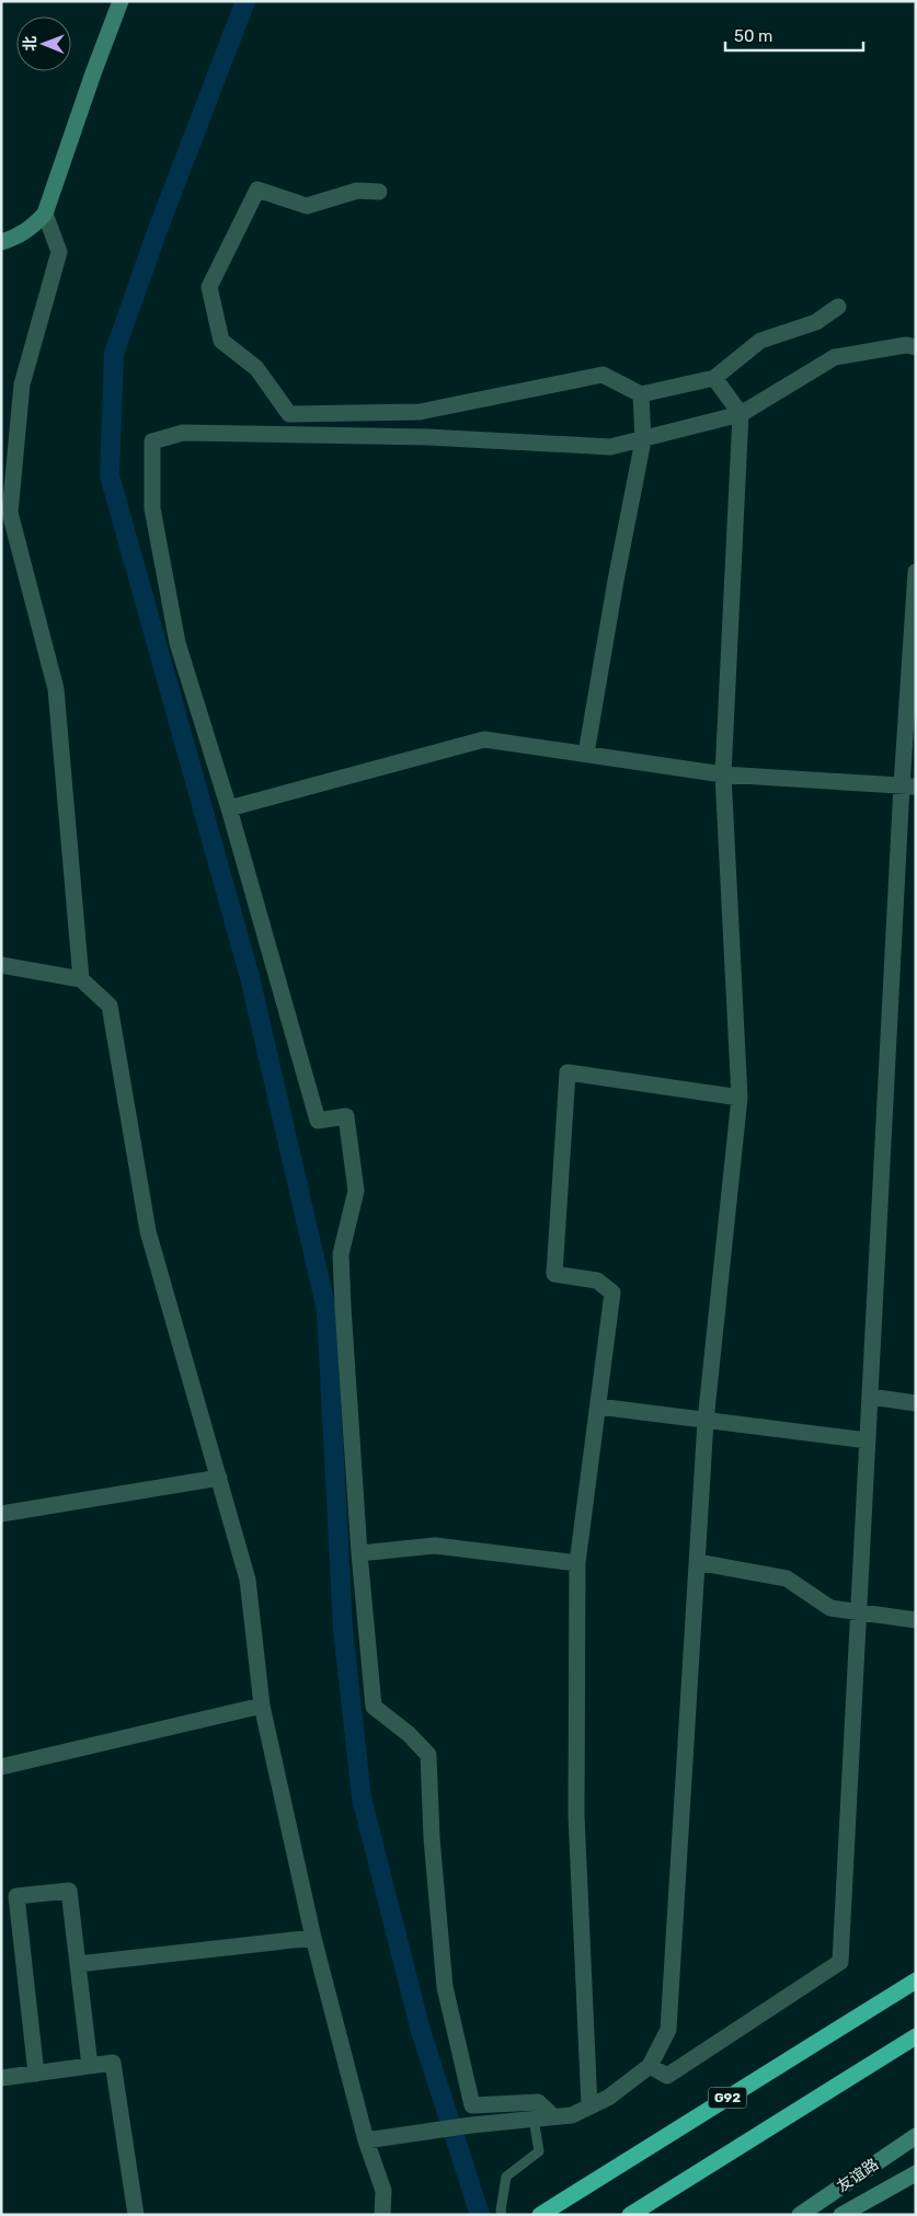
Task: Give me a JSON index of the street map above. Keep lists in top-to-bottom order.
{
  "streets": {
    "highway": ["G92"],
    "main road": ["友谊路"]
  },
  "scale_bar": "50 m",
  "north": "left"
}
